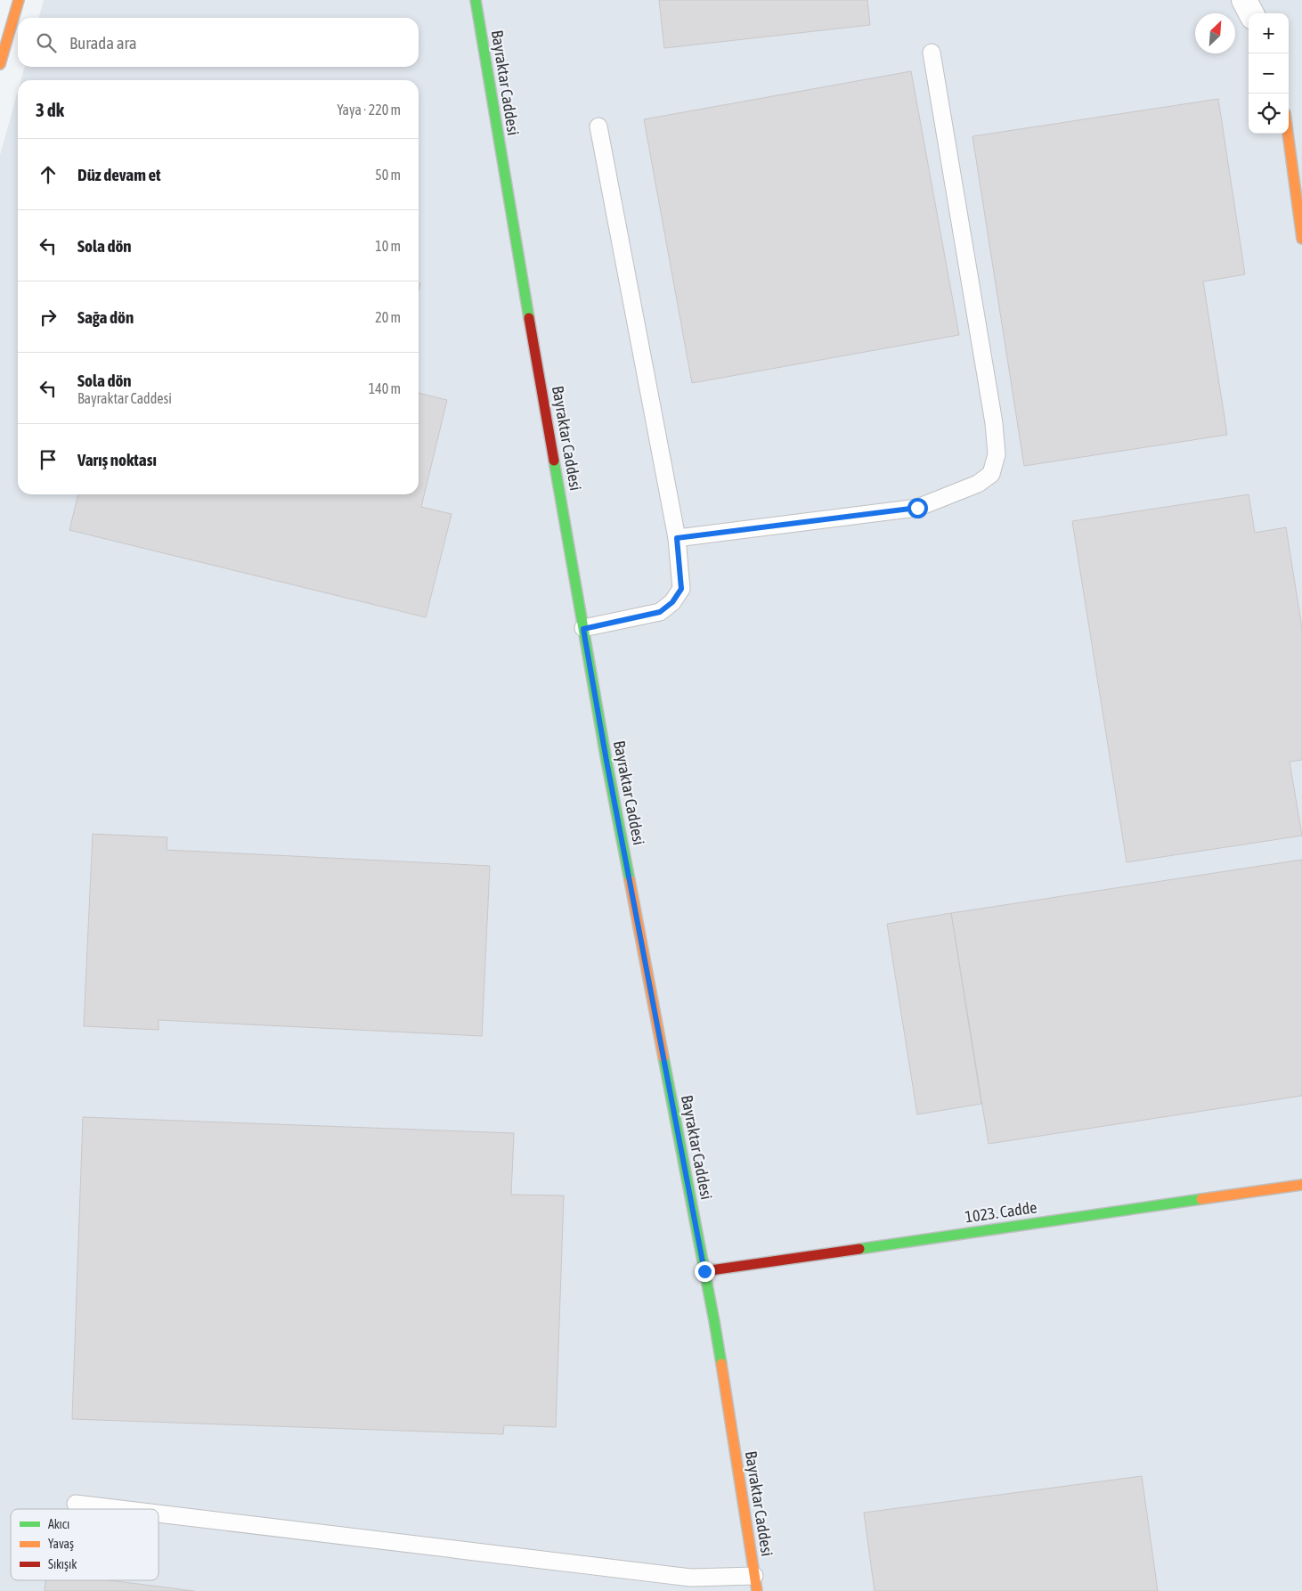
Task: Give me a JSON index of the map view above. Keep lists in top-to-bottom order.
{
  "streets": {
    "main road": ["Bayraktar Caddesi", "1023. Cadde"]
  },
  "crossings": [
    ["Bayraktar Caddesi", "1023. Cadde"]
  ],
  "legend": ["Akıcı", "Yavaş", "Sıkışık"],
  "north": "top right",
  "page": {
    "map_buttons": ["+", "−"],
    "search": "Burada ara",
    "heading": ["3 dk", "Yaya · 220 m"],
    "list": [
      ["Düz devam et", "50 m"],
      ["Sola dön", "10 m"],
      ["Sağa dön", "20 m"],
      ["Sola dön", "Bayraktar Caddesi", "140 m"],
      "Varış noktası"
    ]
  }
}
